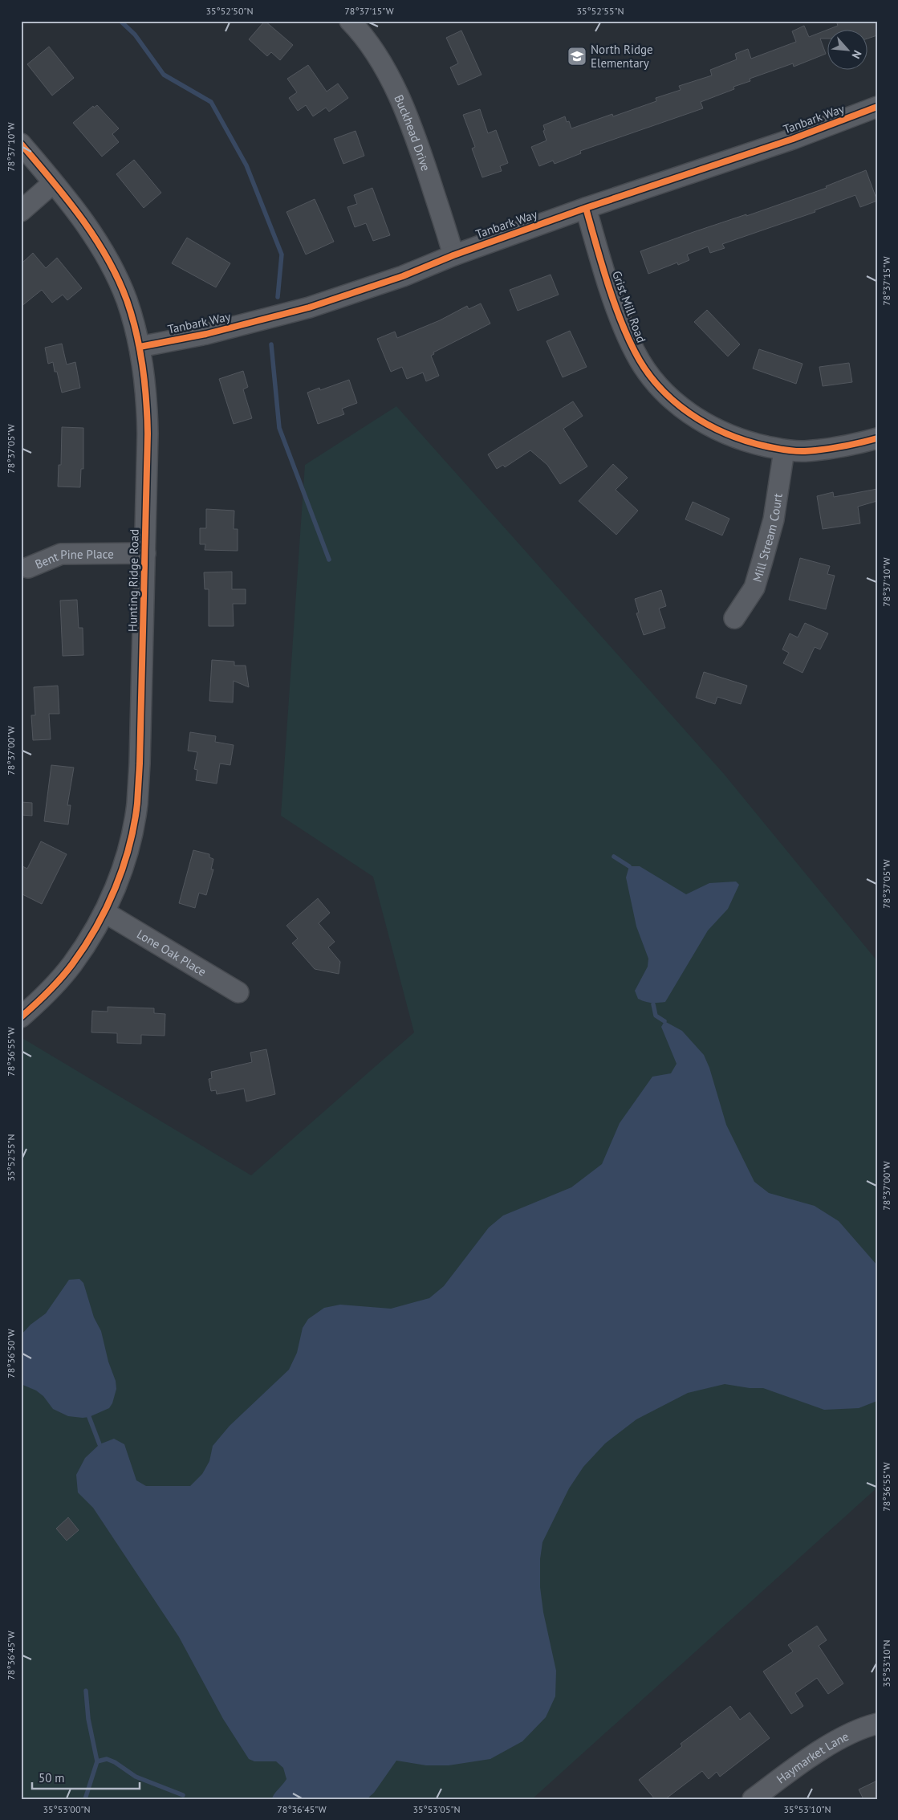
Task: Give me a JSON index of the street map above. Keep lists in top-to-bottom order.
{
  "streets": {
    "street": [
      "Tanbark Way",
      "Buckhead Drive",
      "Grist Mill Road",
      "Mill Stream Court",
      "Bent Pine Place",
      "Hunting Ridge Road",
      "Lone Oak Place",
      "Haymarket Lane"
    ]
  },
  "crossings": [
    ["Tanbark Way", "Buckhead Drive"],
    ["Tanbark Way", "Grist Mill Road"],
    ["Tanbark Way", "Hunting Ridge Road"],
    ["Grist Mill Road", "Mill Stream Court"],
    ["Bent Pine Place", "Hunting Ridge Road"],
    ["Hunting Ridge Road", "Lone Oak Place"]
  ],
  "places": {
    "school or university": ["North Ridge Elementary"]
  },
  "scale_bar": "50 m",
  "north": "bottom right",
  "coordinates": [
    "35°52'50\"N",
    "78°37'15\"W",
    "35°52'55\"N",
    "78°37'10\"W",
    "78°37'05\"W",
    "78°37'00\"W",
    "78°36'55\"W",
    "78°36'50\"W",
    "78°36'45\"W",
    "35°53'10\"N",
    "35°53'00\"N",
    "35°53'05\"N"
  ]
}
